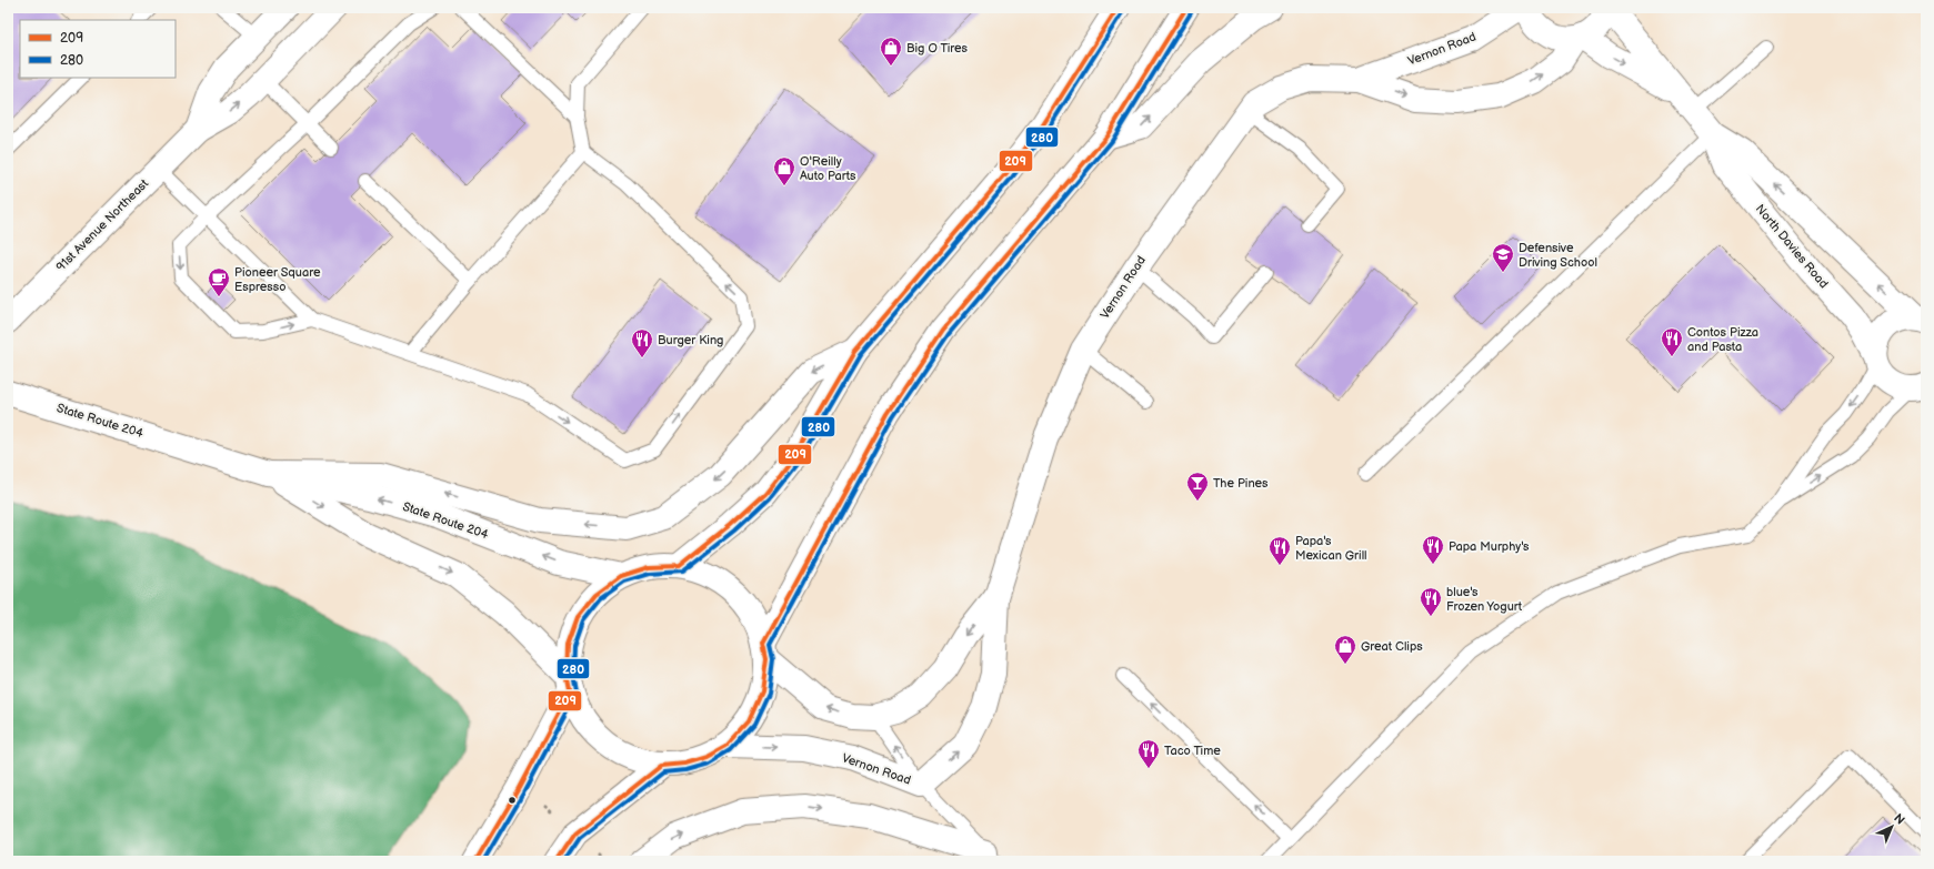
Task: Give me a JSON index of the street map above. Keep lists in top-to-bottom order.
{
  "streets": {
    "main road": [
      "Vernon Road",
      "91st Avenue Northeast",
      "North Davies Road",
      "State Route 204"
    ]
  },
  "crossings": [
    ["Vernon Road", "North Davies Road"]
  ],
  "places": {
    "shop": ["Big O Tires", "O'Reilly Auto Parts", "Great Clips"],
    "school or university": ["Defensive Driving School"],
    "cafe": ["Pioneer Square Espresso"],
    "restaurant": [
      "Contos Pizza and Pasta",
      "Burger King",
      "Papa Murphy's",
      "Papa's Mexican Grill",
      "blue's Frozen Yogurt",
      "Taco Time"
    ],
    "bar": ["The Pines"]
  },
  "lines": ["transit line 209", "transit line 280"],
  "legend": ["209", "280"],
  "north": "top right"
}
